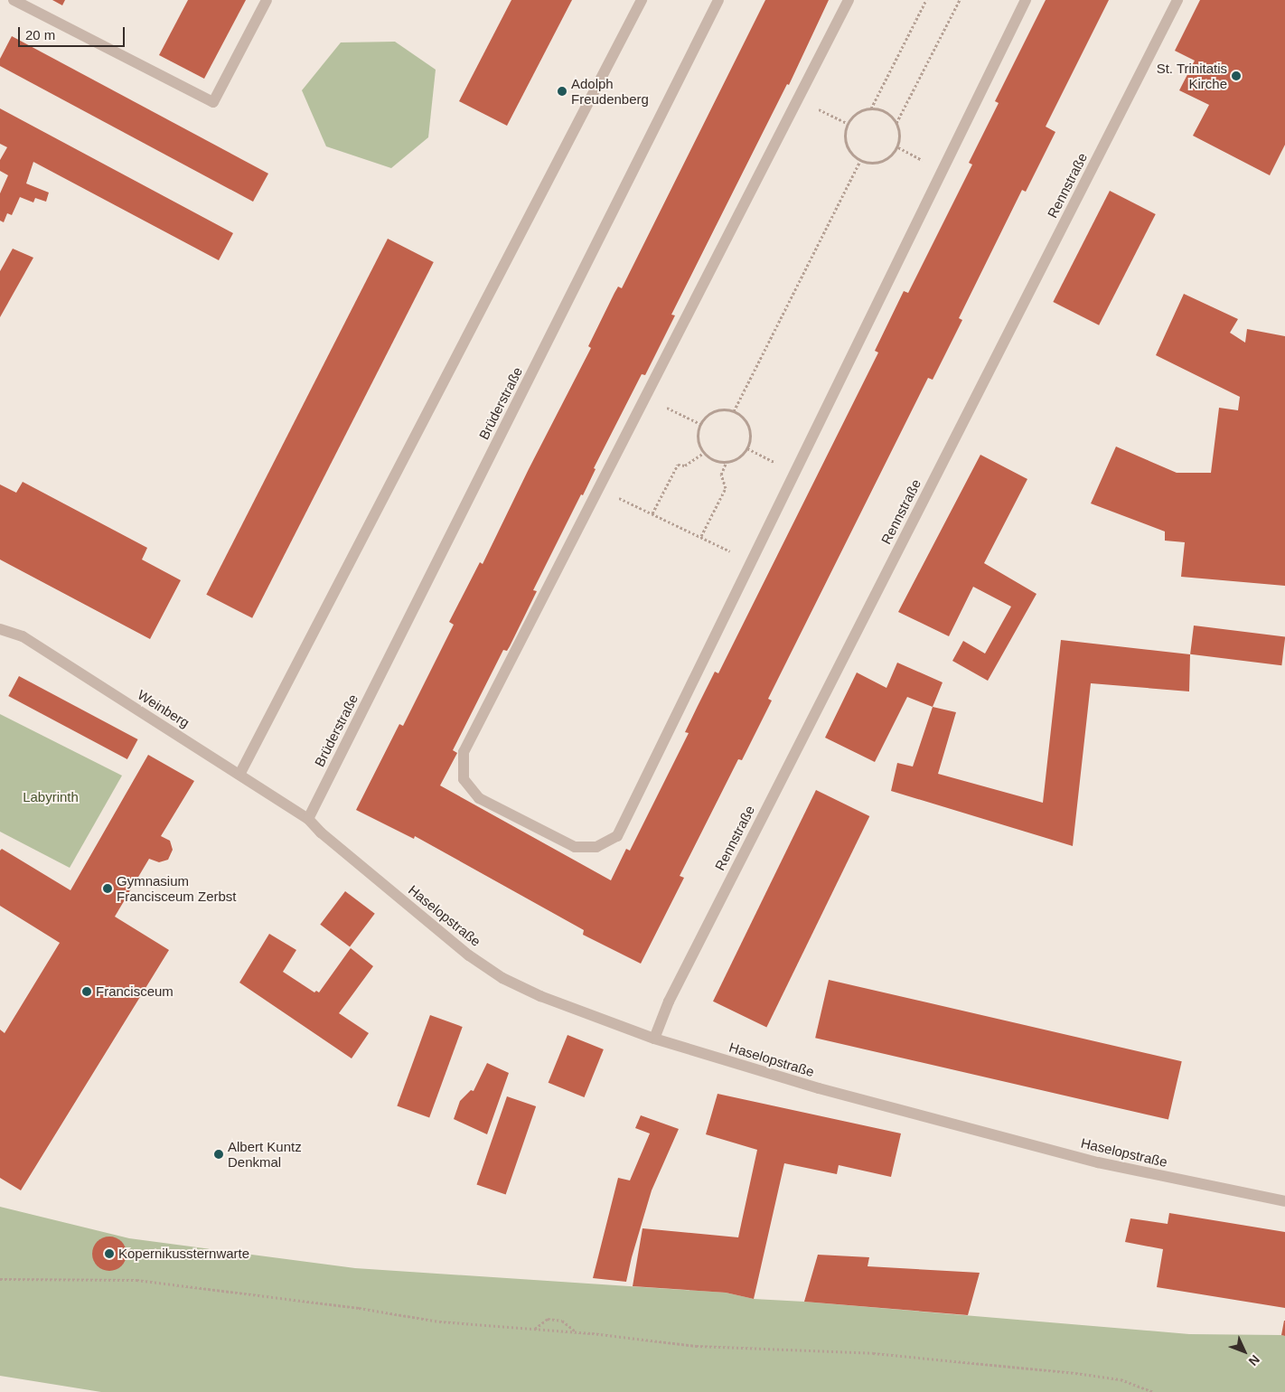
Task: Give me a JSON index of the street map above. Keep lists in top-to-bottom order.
{
  "streets": {
    "street": [
      "Rennstraße",
      "Brüderstraße",
      "Weinberg",
      "Haselopstraße"
    ]
  },
  "crossings": [
    ["Rennstraße", "Haselopstraße"],
    ["Brüderstraße", "Weinberg"],
    ["Brüderstraße", "Haselopstraße"],
    ["Weinberg", "Haselopstraße"]
  ],
  "parks": ["Labyrinth"],
  "places": [
    "St. Trinitatis Kirche",
    "Adolph Freudenberg",
    "Gymnasium Francisceum Zerbst",
    "Francisceum",
    "Albert Kuntz Denkmal",
    "Kopernikussternwarte"
  ],
  "scale_bar": "20 m",
  "north": "bottom right"
}
